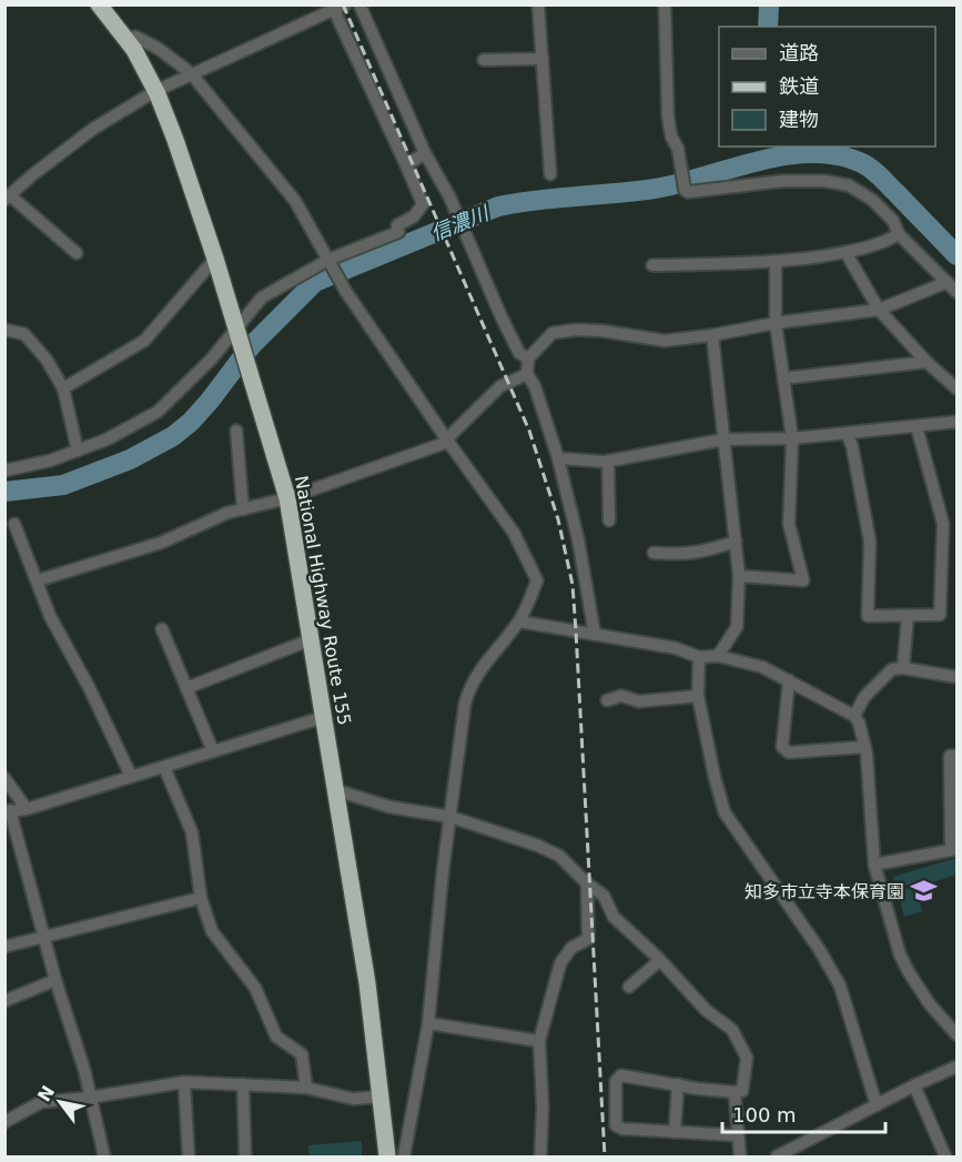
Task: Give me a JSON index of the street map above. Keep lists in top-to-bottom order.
{
  "streets": {
    "highway": ["National Highway Route 155"]
  },
  "water": ["信濃川"],
  "places": {
    "school or university": ["知多市立寺本保育園"]
  },
  "legend": ["道路", "鉄道", "建物"],
  "scale_bar": "100 m",
  "north": "top left"
}
